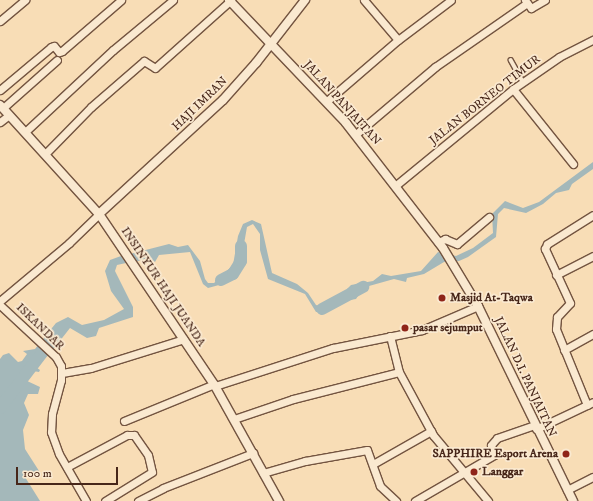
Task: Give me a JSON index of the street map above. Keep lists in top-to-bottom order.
{
  "streets": {
    "street": [
      "JALAN BORNEO TIMUR",
      "JALAN PANJAITAN",
      "HAJI IMRAN",
      "INSINYUR HAJI JUANDA",
      "ISKANDAR",
      "JALAN D.I. PANJAITAN"
    ]
  },
  "crossings": [
    ["JALAN BORNEO TIMUR", "JALAN PANJAITAN"],
    ["JALAN PANJAITAN", "HAJI IMRAN"],
    ["JALAN PANJAITAN", "JALAN D.I. PANJAITAN"],
    ["HAJI IMRAN", "INSINYUR HAJI JUANDA"]
  ],
  "places": [
    "Masjid At-Taqwa",
    "pasar sejumput",
    "SAPPHIRE Esport Arena",
    "Langgar"
  ],
  "scale_bar": "100 m"
}
